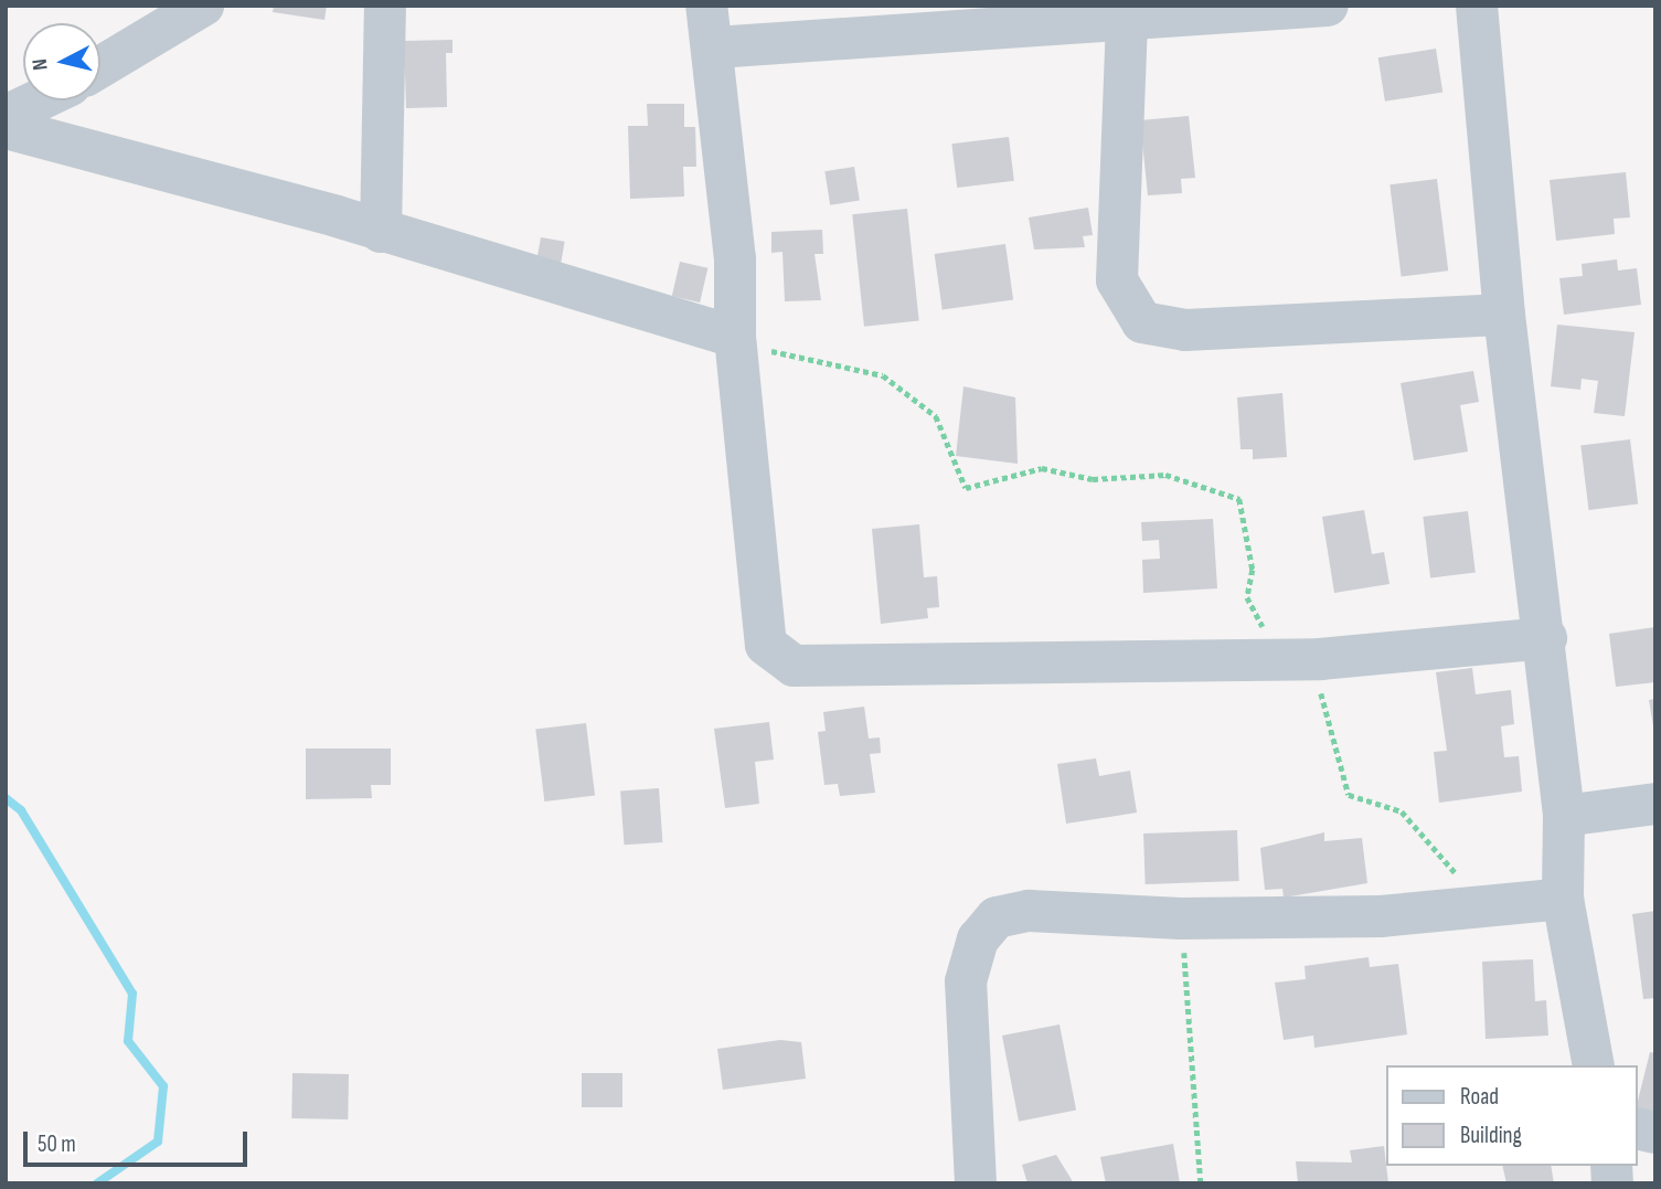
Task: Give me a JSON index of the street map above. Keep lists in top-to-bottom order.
{
  "legend": ["Road", "Building"],
  "scale_bar": "50 m",
  "north": "left"
}
